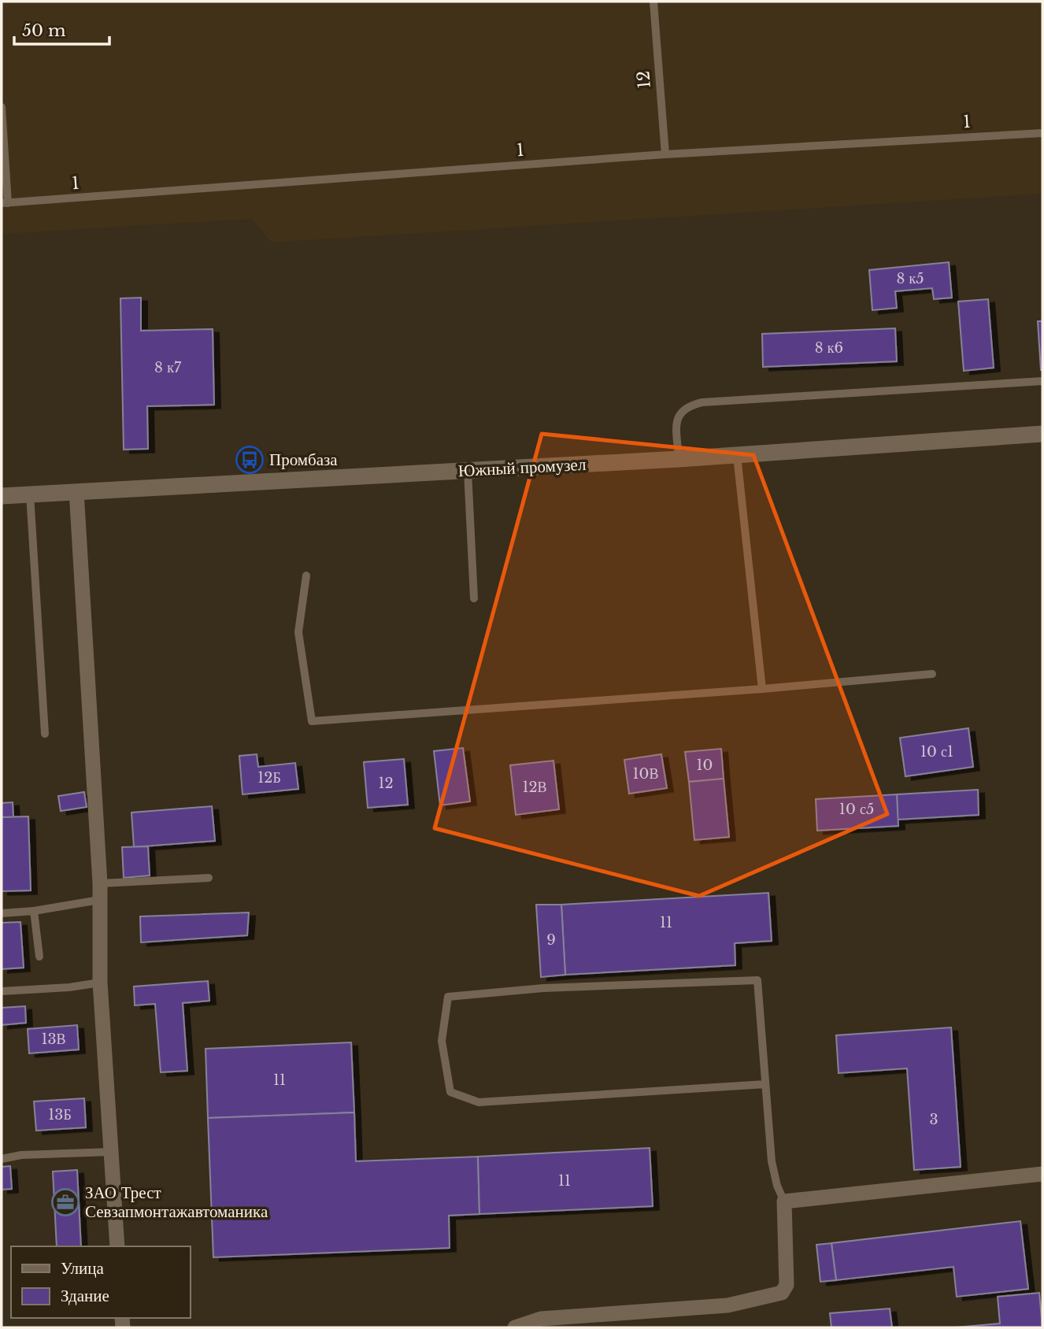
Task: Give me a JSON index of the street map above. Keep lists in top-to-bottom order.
{
  "streets": {
    "street": ["Южный промузел"],
    "lane": ["12", "1"]
  },
  "crossings": [
    ["12", "1"]
  ],
  "places": {
    "bus stop": ["Промбаза"],
    "office": ["ЗАО Трест Севзапмонтажавтоманика"]
  },
  "house_numbers": [
    "8 к5",
    "8 к6",
    "8 к7",
    "10 с1",
    "10",
    "10В",
    "12Б",
    "12",
    "12В",
    "10 с5",
    "11",
    "9",
    "13В",
    "11",
    "13Б",
    "3",
    "11"
  ],
  "legend": ["Улица", "Здание"],
  "scale_bar": "50 m"
}
